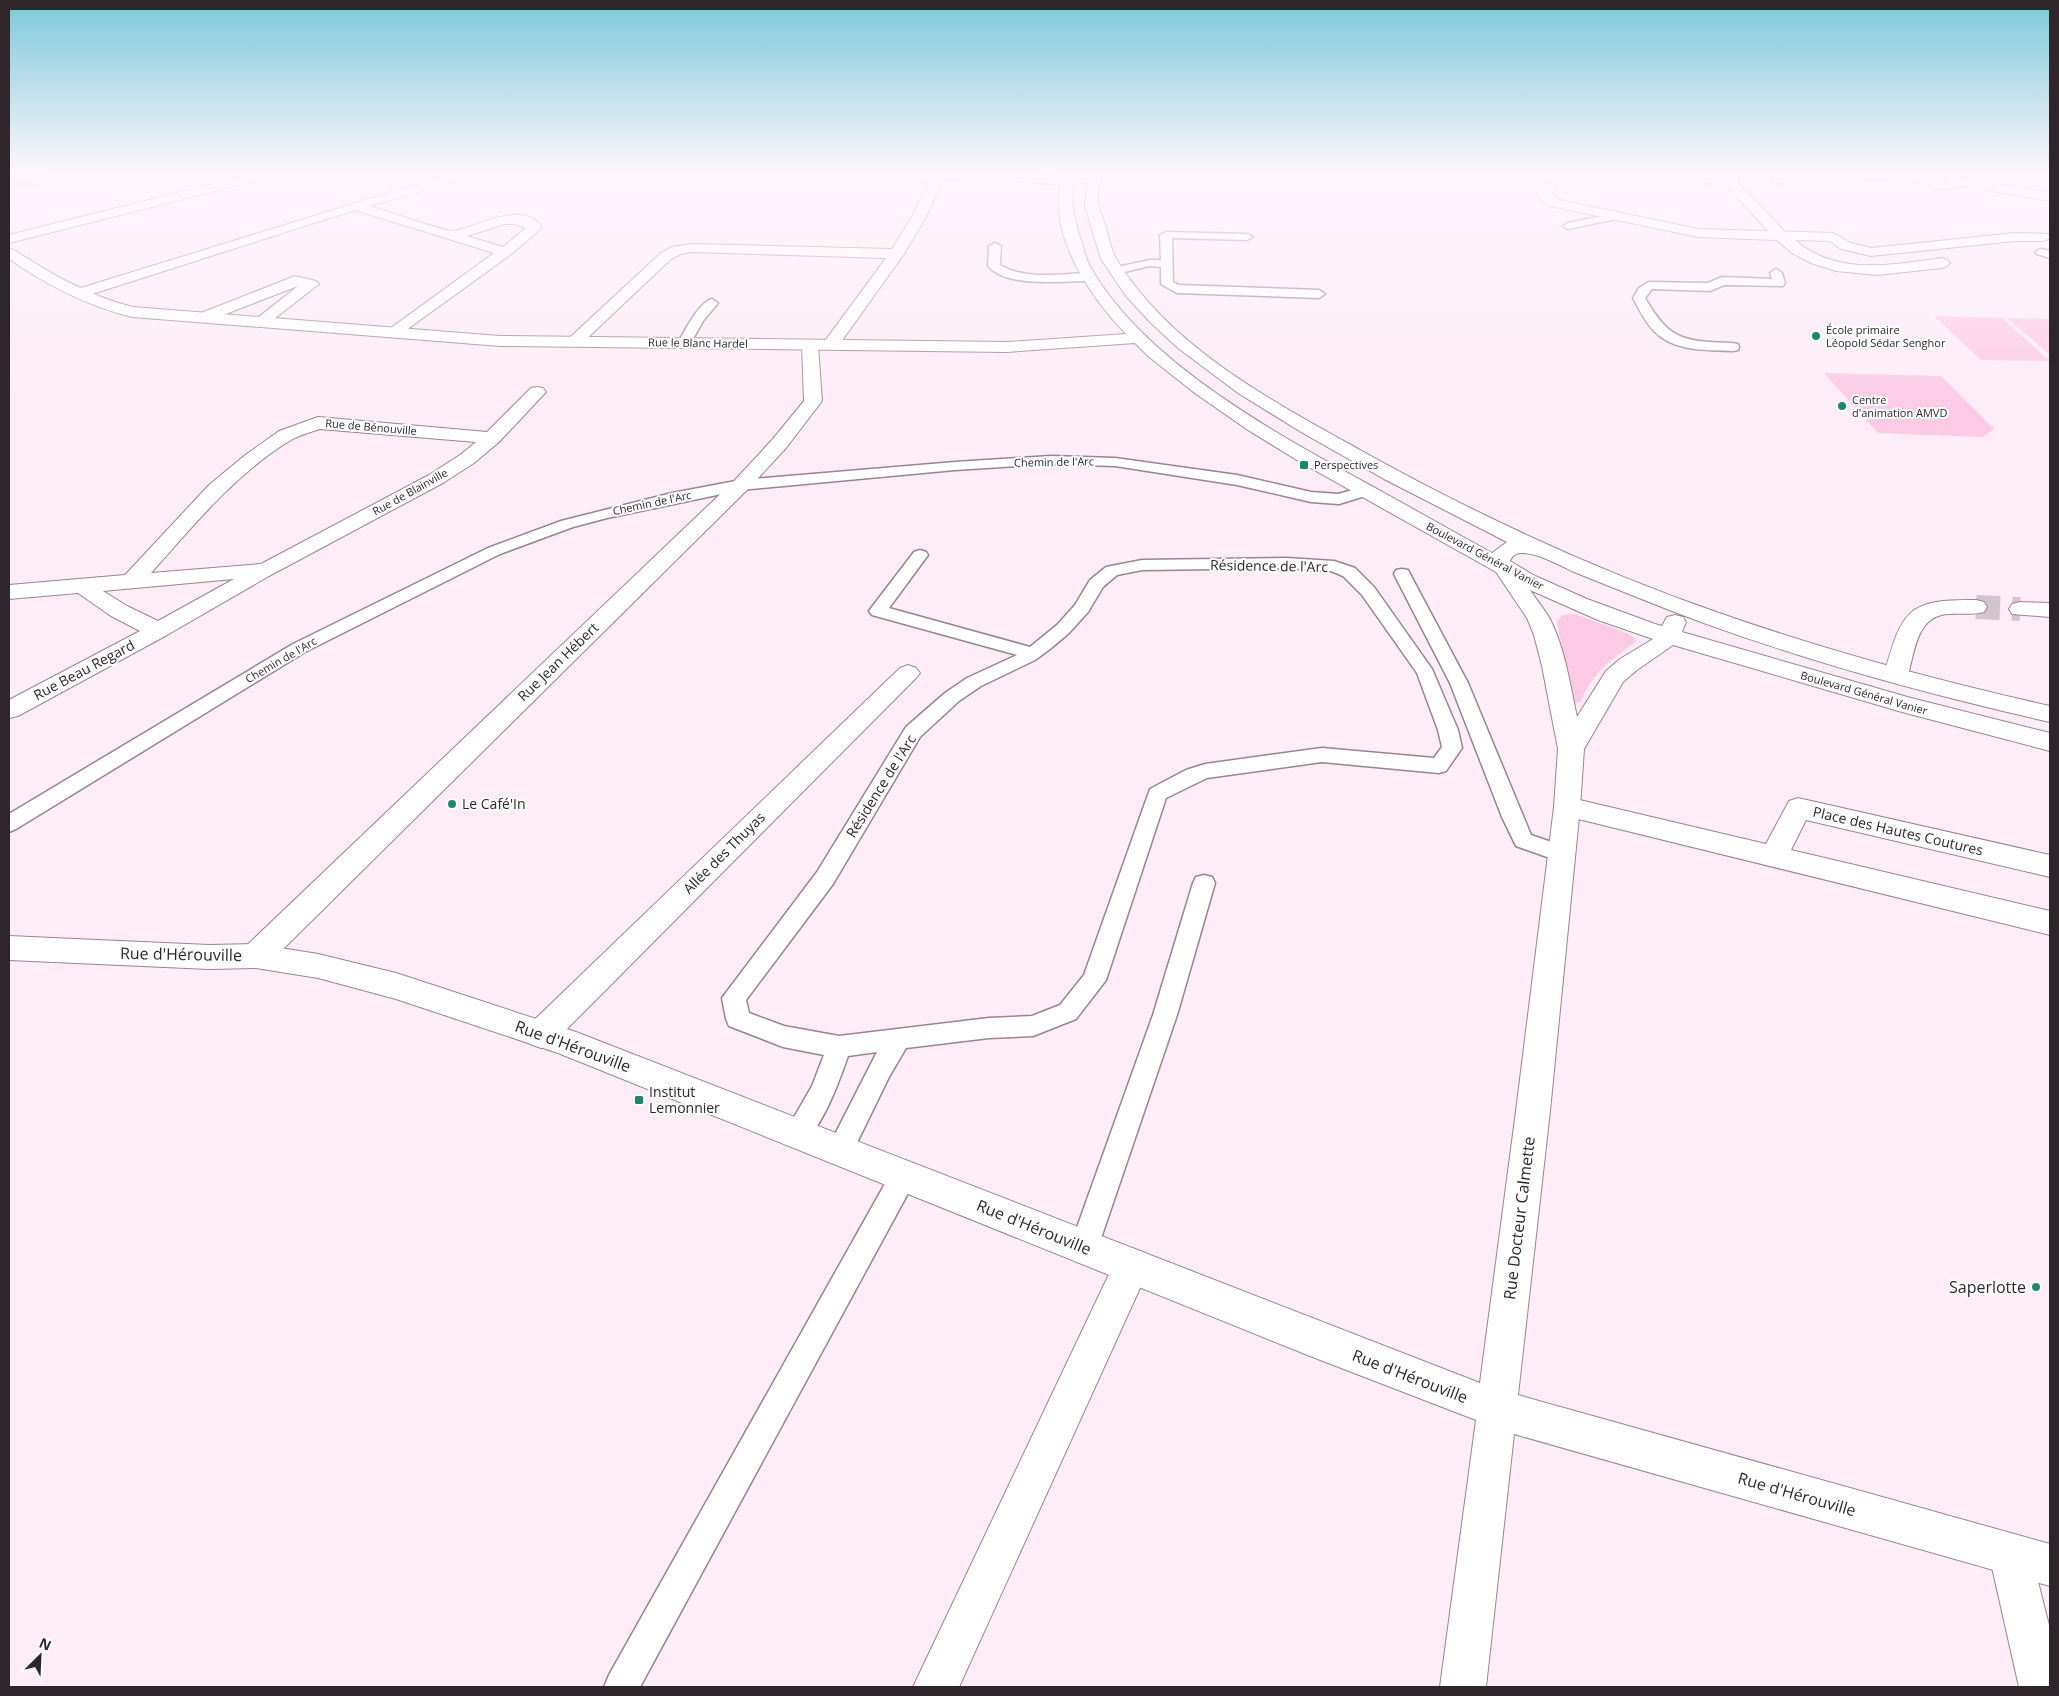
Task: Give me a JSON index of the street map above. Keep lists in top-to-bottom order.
{
  "streets": {
    "street": [
      "Rue le Blanc Hardel",
      "Rue de Bénouville",
      "Rue de Blainville",
      "Boulevard Général Vanier",
      "Rue Jean Hébert",
      "Rue Beau Regard",
      "Place des Hautes Coutures",
      "Allée des Thuyas",
      "Rue d'Hérouville",
      "Rue Docteur Calmette"
    ],
    "lane": ["Chemin de l'Arc", "Résidence de l'Arc"]
  },
  "crossings": [
    ["Rue le Blanc Hardel", "Boulevard Général Vanier"],
    ["Rue le Blanc Hardel", "Rue Jean Hébert"],
    ["Rue de Bénouville", "Rue de Blainville"],
    ["Chemin de l'Arc", "Boulevard Général Vanier"],
    ["Chemin de l'Arc", "Rue Jean Hébert"],
    ["Rue de Blainville", "Rue Beau Regard"],
    ["Boulevard Général Vanier", "Rue Docteur Calmette"],
    ["Rue Jean Hébert", "Rue d'Hérouville"],
    ["Allée des Thuyas", "Rue d'Hérouville"],
    ["Rue d'Hérouville", "Rue Docteur Calmette"]
  ],
  "places": {
    "other": [
      "École primaire Léopold Sédar Senghor",
      "Centre d'animation AMVD",
      "Le Café'In",
      "Saperlotte"
    ],
    "transit": ["Perspectives", "Institut Lemonnier"]
  },
  "north": "top right"
}
